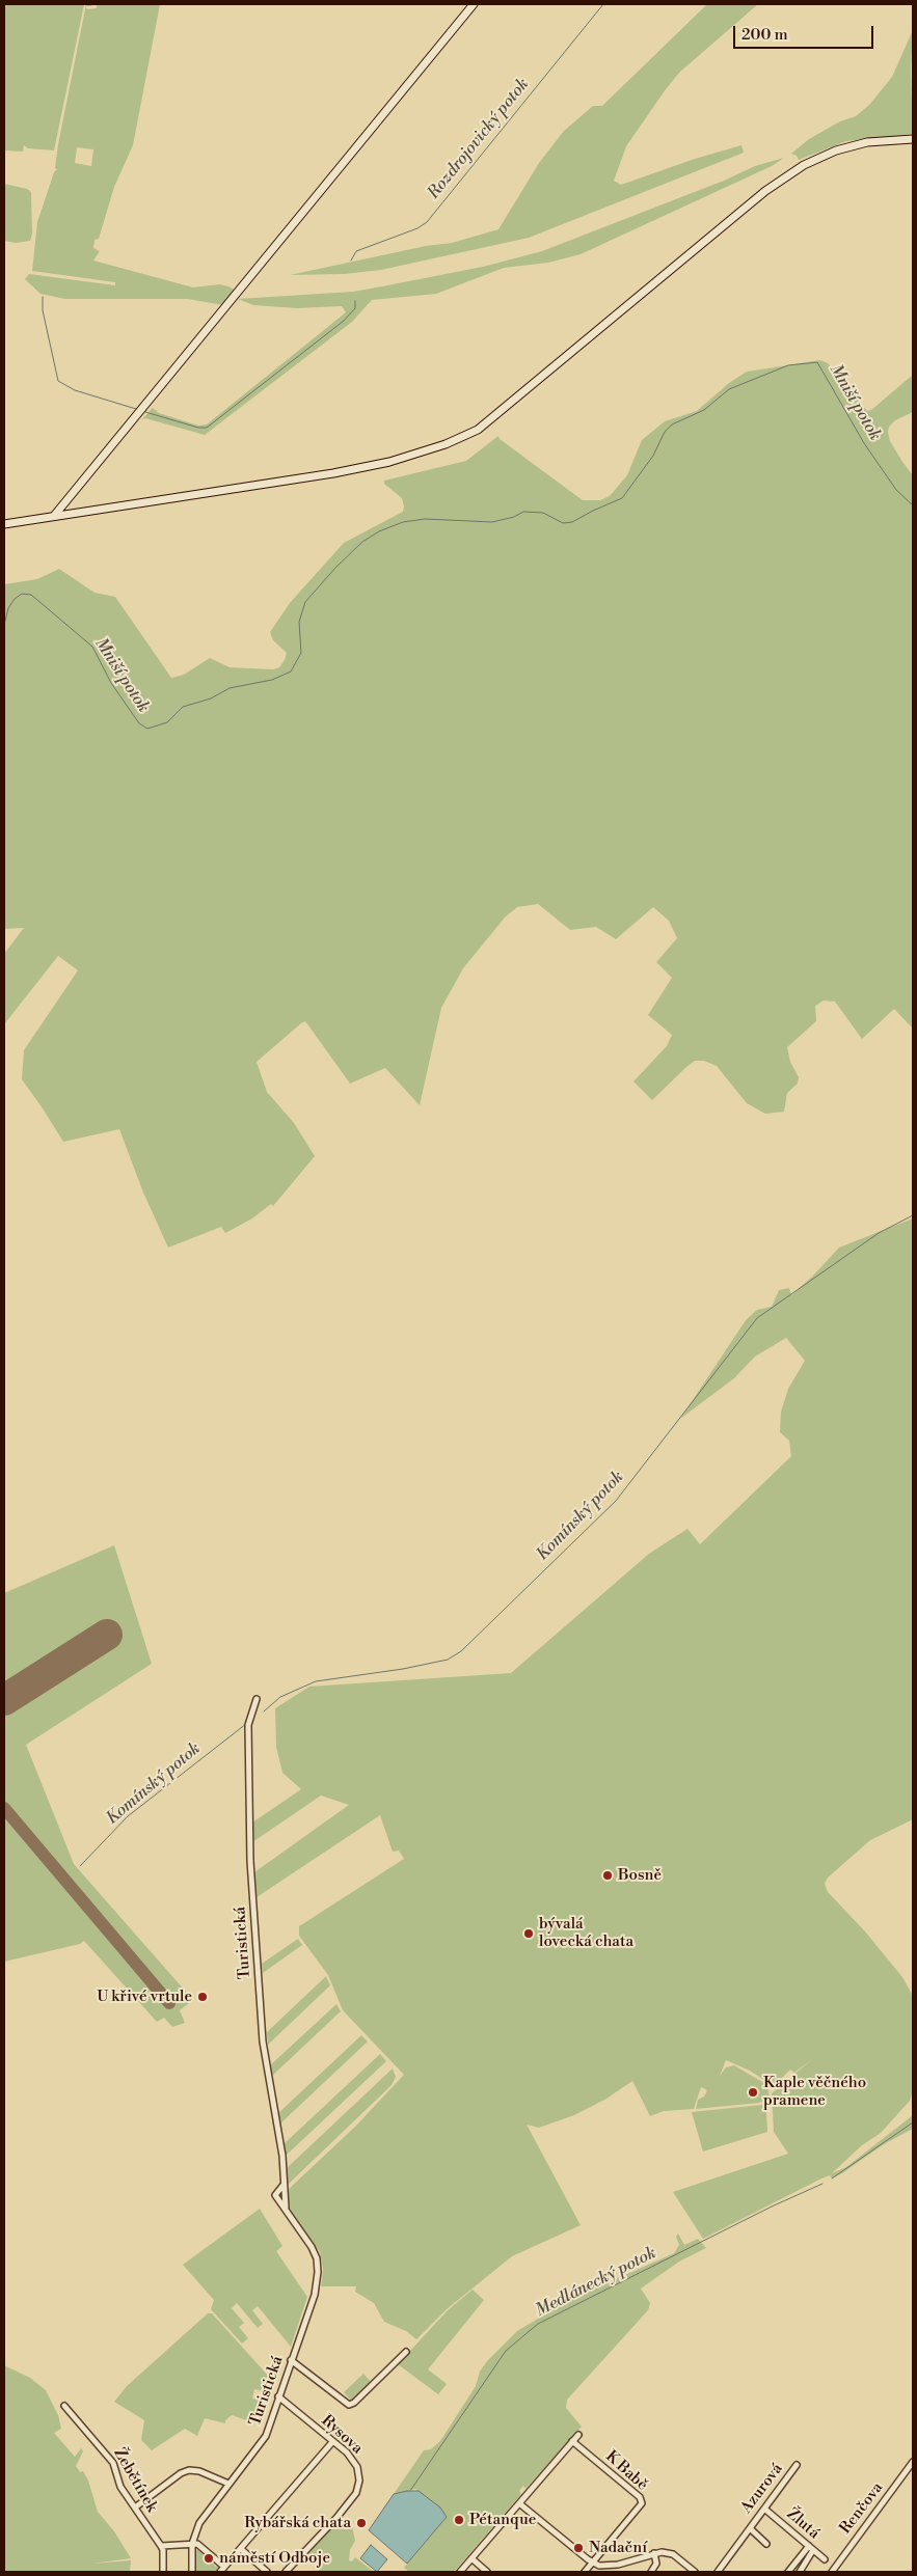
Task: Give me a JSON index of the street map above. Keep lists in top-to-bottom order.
{
  "streets": {
    "street": [
      "Turistická",
      "Rysova",
      "K Babě",
      "Žebětínek",
      "Azurová",
      "Renčova",
      "Žlutá"
    ]
  },
  "crossings": [
    ["Turistická", "Rysova"],
    ["Azurová", "Žlutá"]
  ],
  "water": [
    "Rozdrojovický potok",
    "Mniší potok",
    "Komínský potok",
    "Medlánecký potok"
  ],
  "places": [
    "Bosně",
    "bývalá lovecká chata",
    "U křivé vrtule",
    "Kaple věčného pramene",
    "Pétanque",
    "Rybářská chata",
    "Nadační",
    "náměstí Odboje"
  ],
  "scale_bar": "200 m"
}
